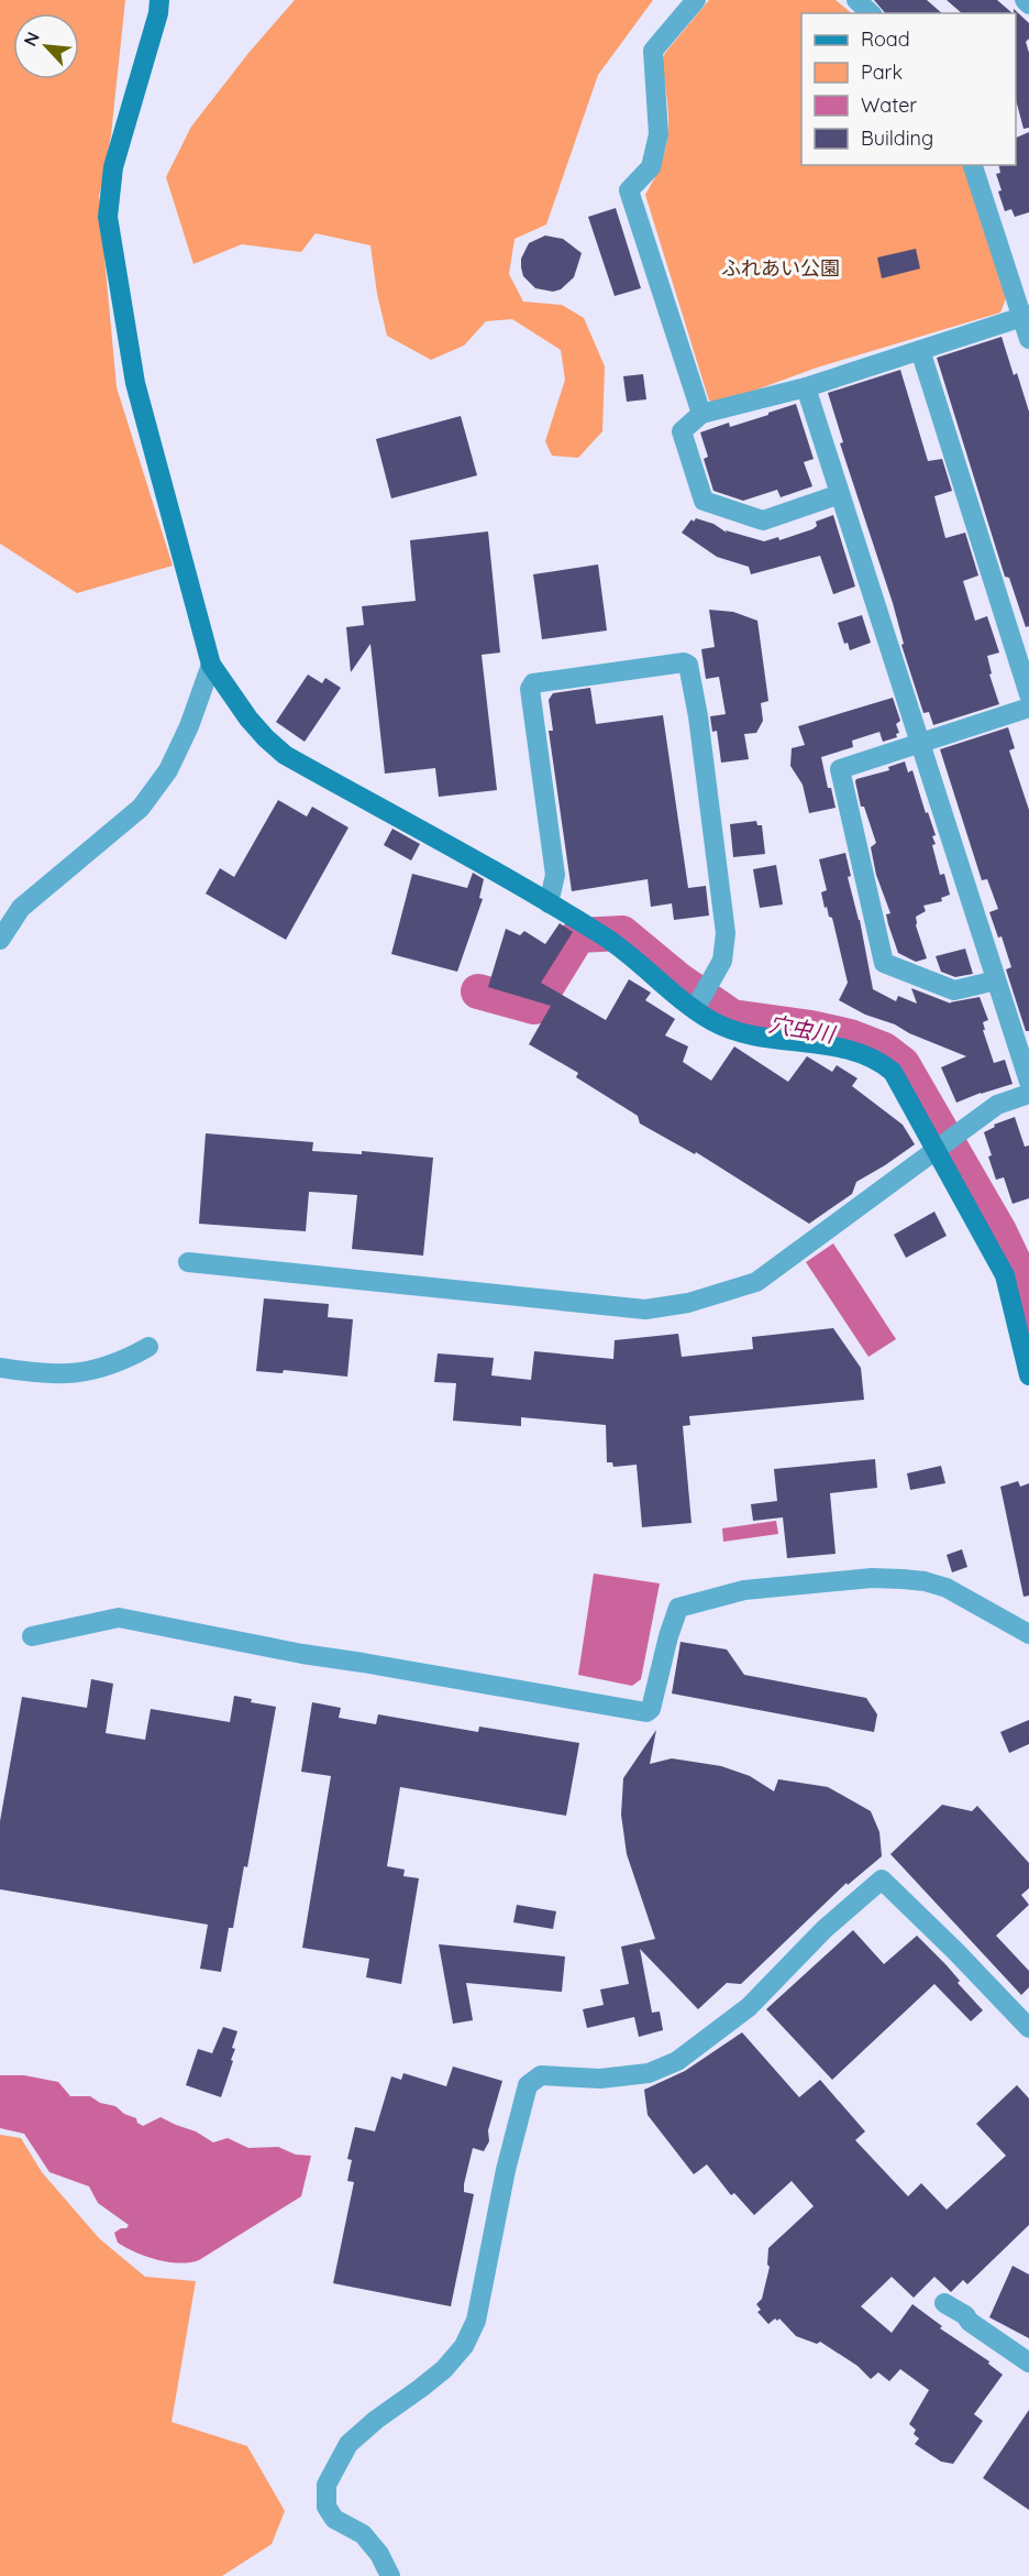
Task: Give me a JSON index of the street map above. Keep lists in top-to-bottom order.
{
  "water": ["穴虫川"],
  "parks": ["ふれあい公園"],
  "legend": [
    "Road",
    "Park",
    "Water",
    "Building"
  ],
  "north": "top left"
}
